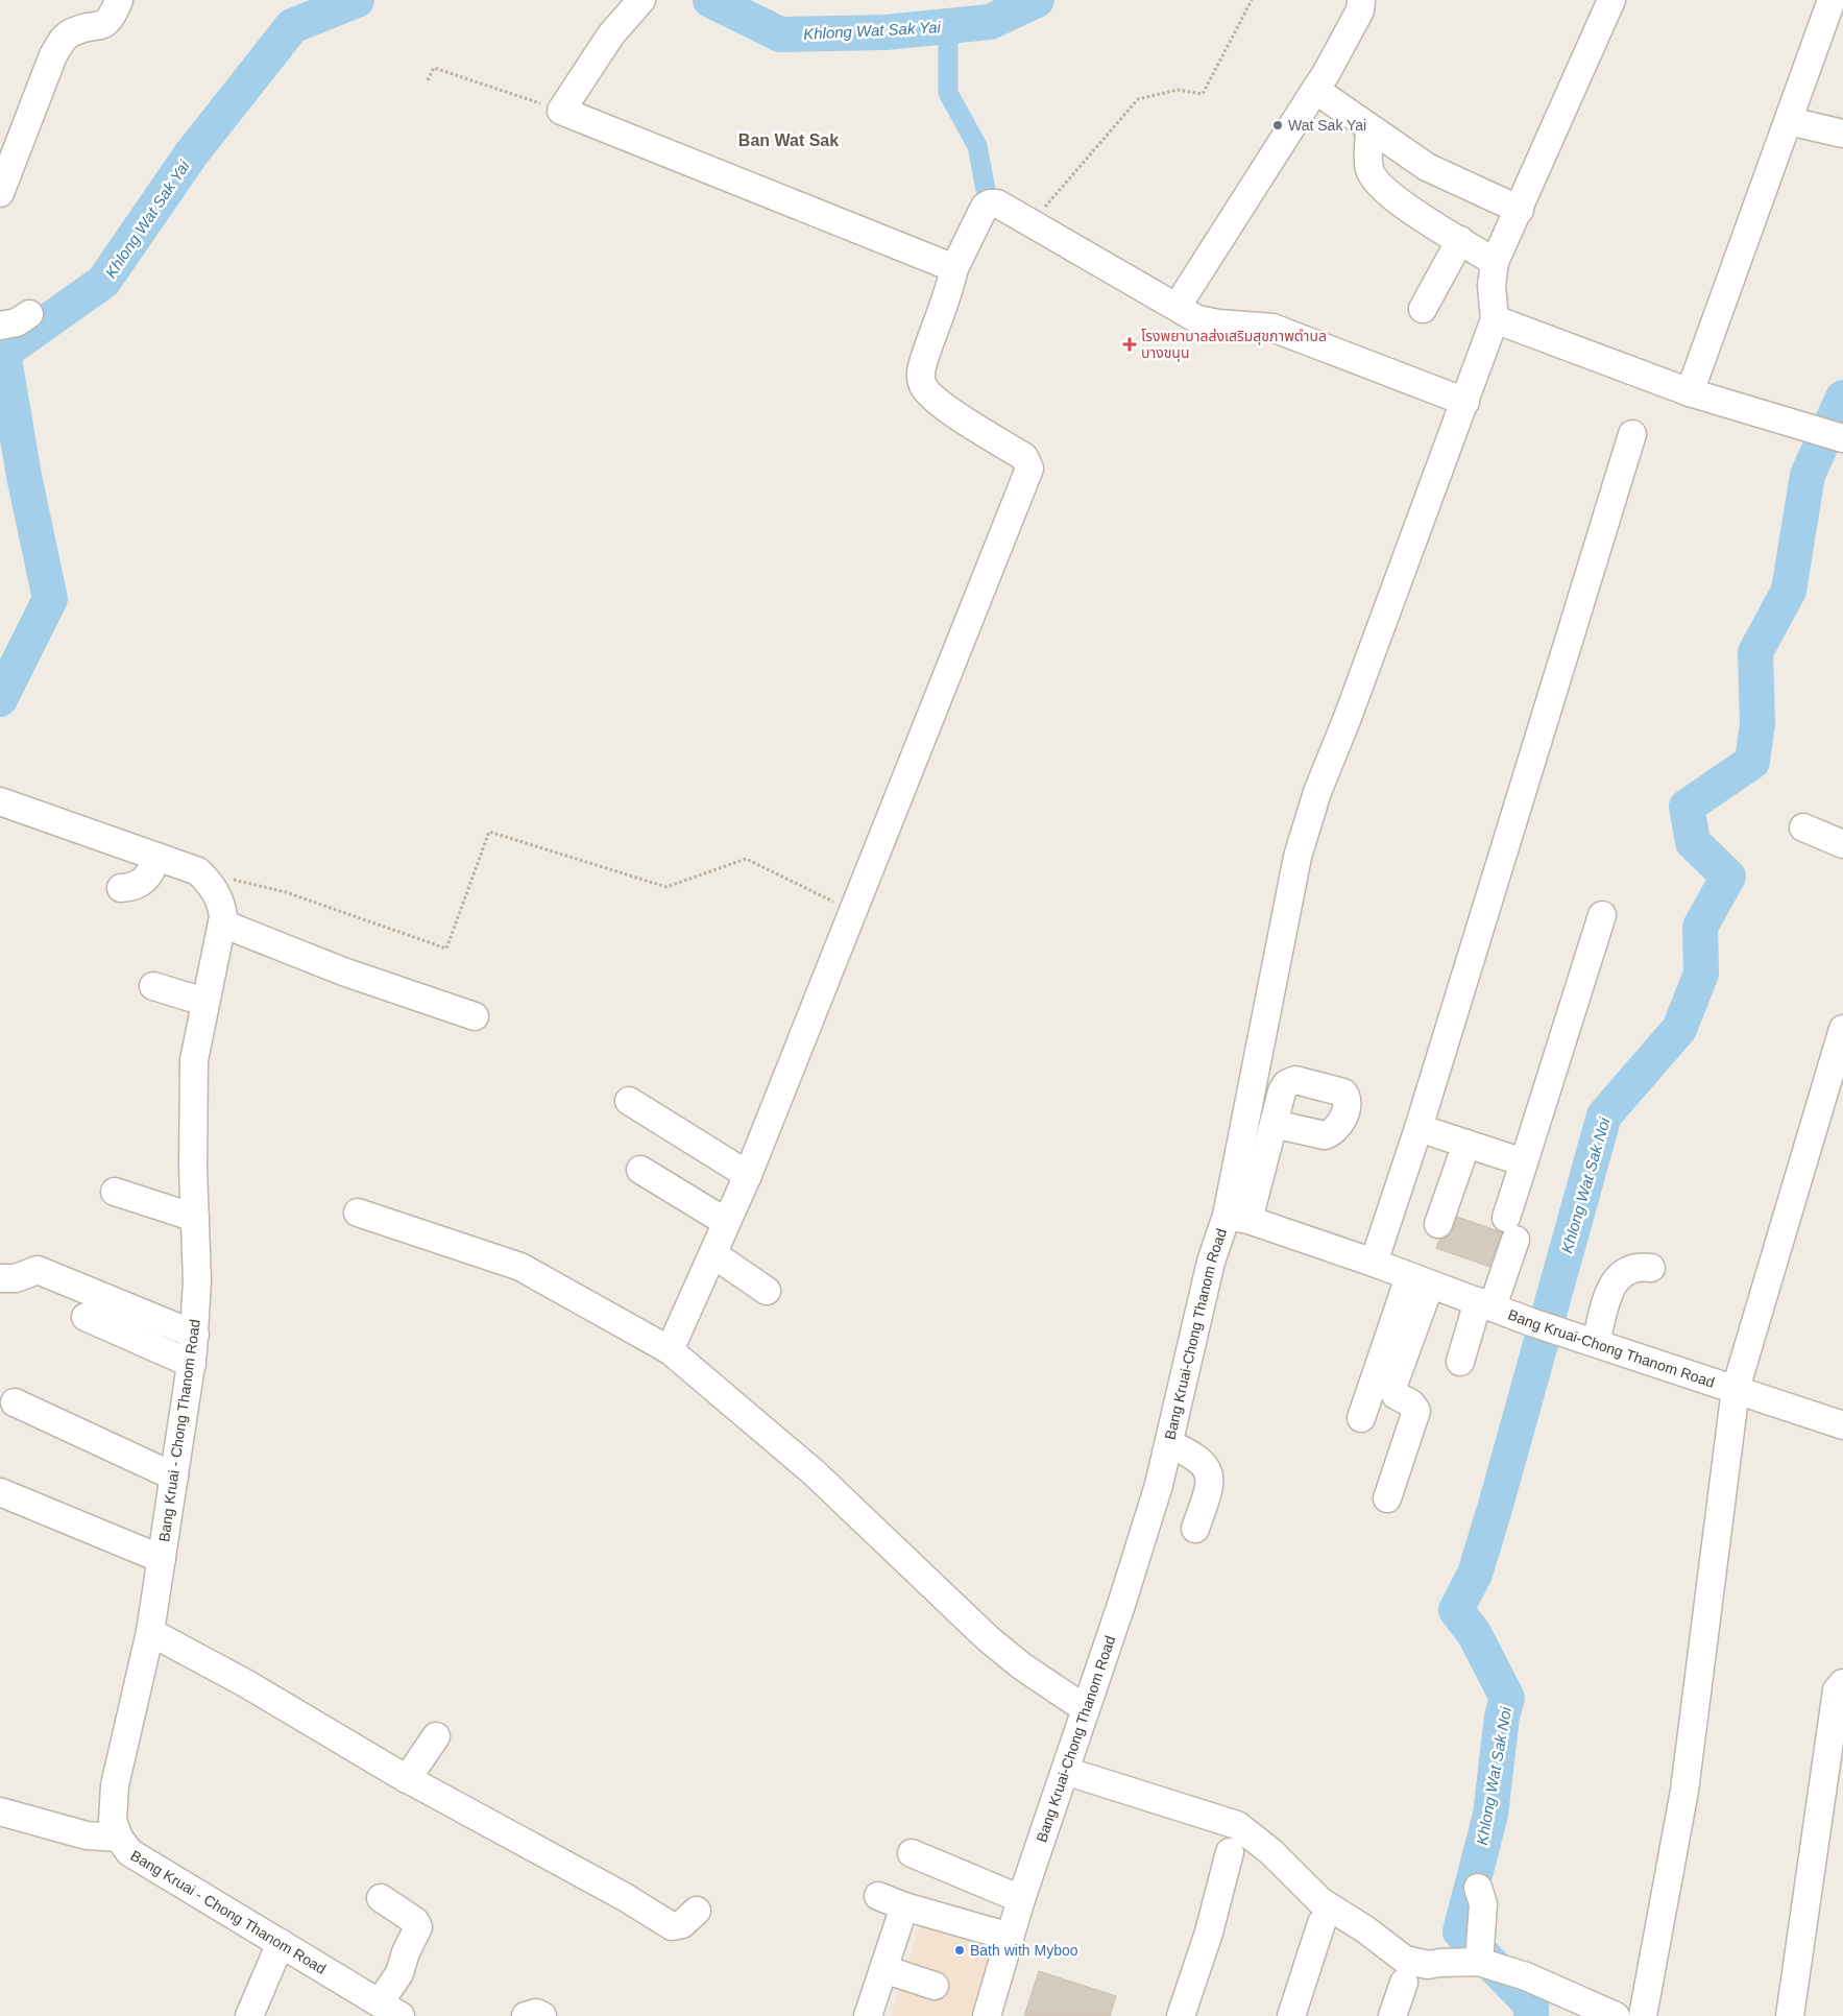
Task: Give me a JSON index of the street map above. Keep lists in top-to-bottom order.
{
  "streets": {
    "street": ["Bang Kruai-Chong Thanom Road", "Bang Kruai - Chong Thanom Road"]
  },
  "districts": ["Ban Wat Sak"],
  "water": ["Khlong Wat Sak Yai", "Khlong Wat Sak Noi"],
  "places": {
    "other": ["Wat Sak Yai", "Bath with Myboo"],
    "health": ["โรงพยาบาลส่งเสริมสุขภาพตำบล บางขนุน"]
  }
}
